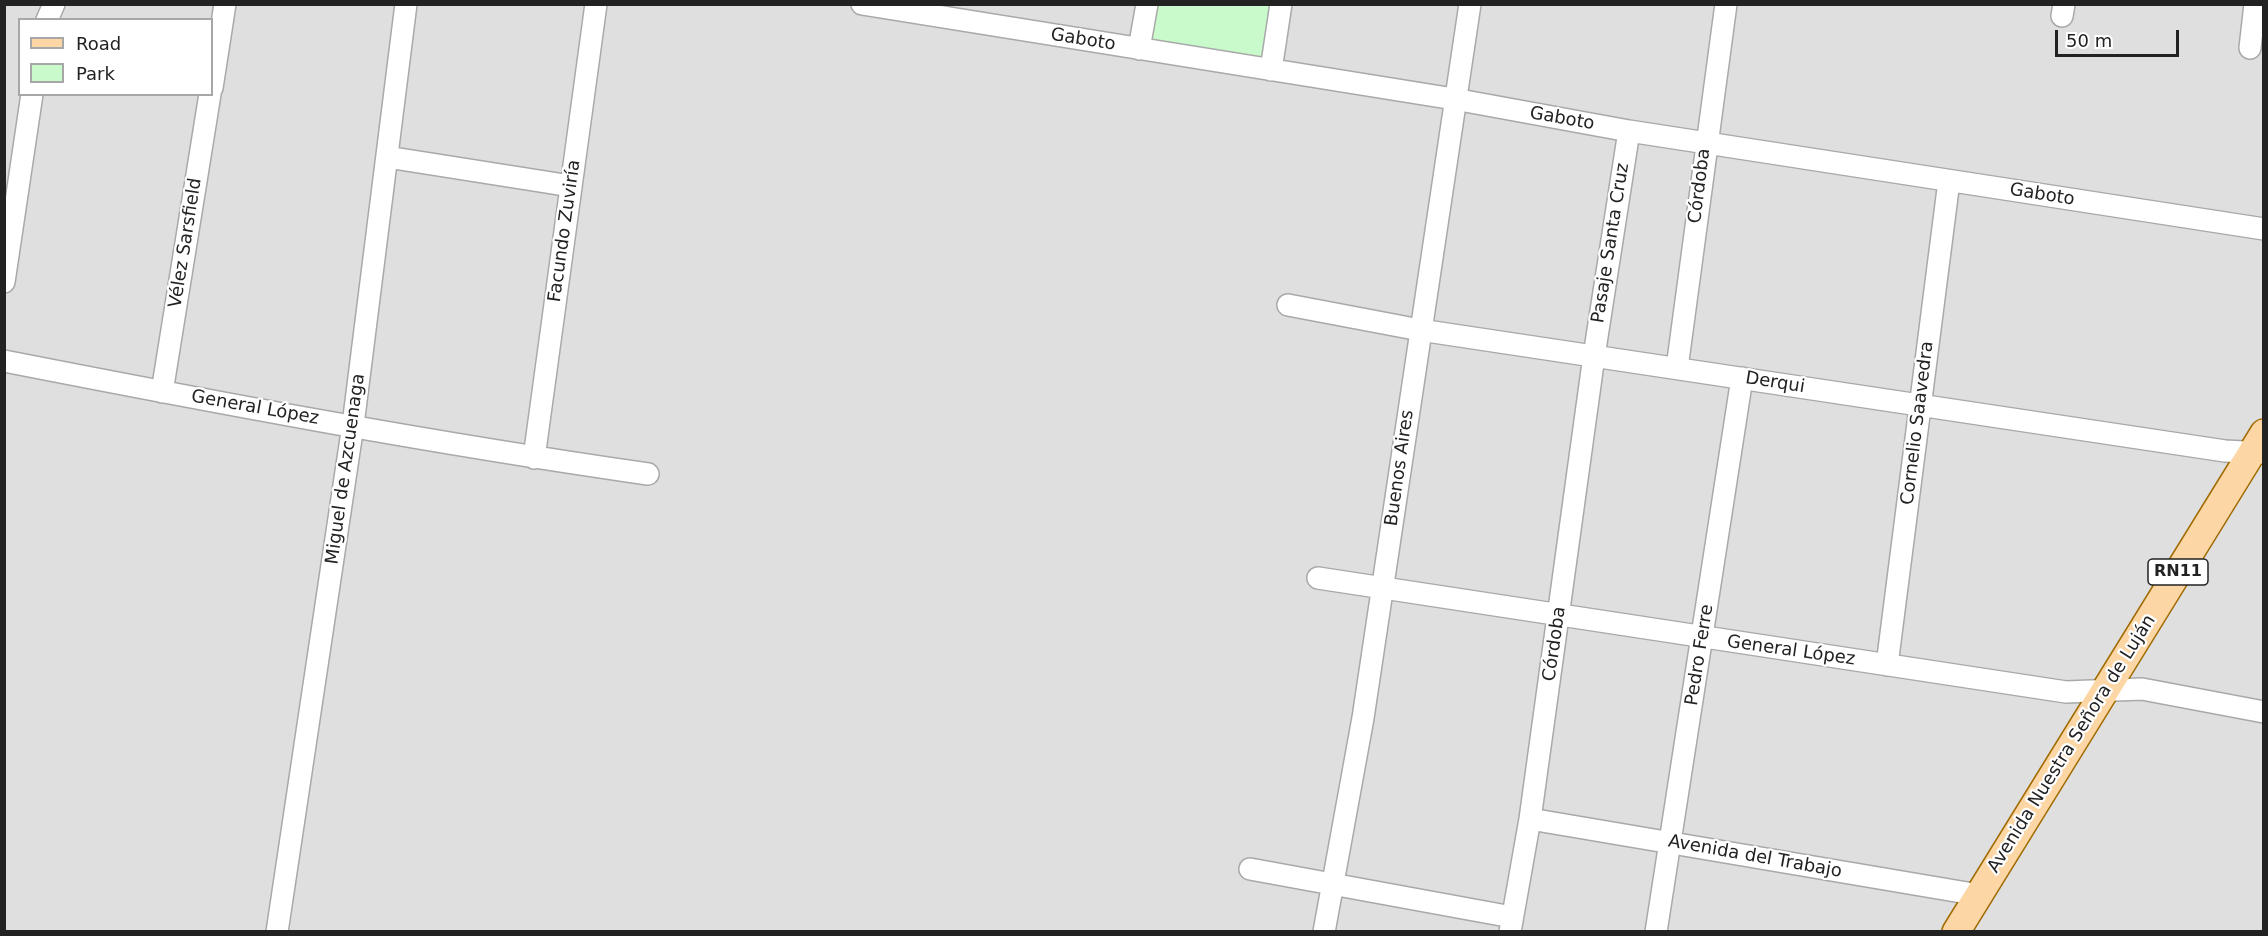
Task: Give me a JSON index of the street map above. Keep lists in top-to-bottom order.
{
  "streets": {
    "main road": ["RN11", "Avenida Nuestra Señora de Luján"],
    "street": [
      "Gaboto",
      "Córdoba",
      "Facundo Zuviría",
      "Vélez Sarsfield",
      "Pasaje Santa Cruz",
      "Derqui",
      "General López",
      "Cornelio Saavedra",
      "Buenos Aires",
      "Miguel de Azcuenaga",
      "Pedro Ferre",
      "Avenida del Trabajo"
    ]
  },
  "crossings": [
    ["Gaboto", "Córdoba"],
    ["Gaboto", "Pasaje Santa Cruz"],
    ["Gaboto", "Cornelio Saavedra"],
    ["Gaboto", "Buenos Aires"],
    ["Córdoba", "Pasaje Santa Cruz"],
    ["Córdoba", "Derqui"],
    ["Córdoba", "General López"],
    ["Córdoba", "Avenida del Trabajo"],
    ["Facundo Zuviría", "General López"],
    ["Vélez Sarsfield", "General López"],
    ["Pasaje Santa Cruz", "Derqui"],
    ["Derqui", "Cornelio Saavedra"],
    ["Derqui", "Buenos Aires"],
    ["Derqui", "Pedro Ferre"],
    ["Derqui", "Avenida Nuestra Señora de Luján"],
    ["General López", "Cornelio Saavedra"],
    ["General López", "Buenos Aires"],
    ["General López", "Miguel de Azcuenaga"],
    ["General López", "Pedro Ferre"],
    ["General López", "Avenida Nuestra Señora de Luján"],
    ["Pedro Ferre", "Avenida del Trabajo"],
    ["Avenida Nuestra Señora de Luján", "Avenida del Trabajo"]
  ],
  "legend": ["Road", "Park"],
  "scale_bar": "50 m"
}
